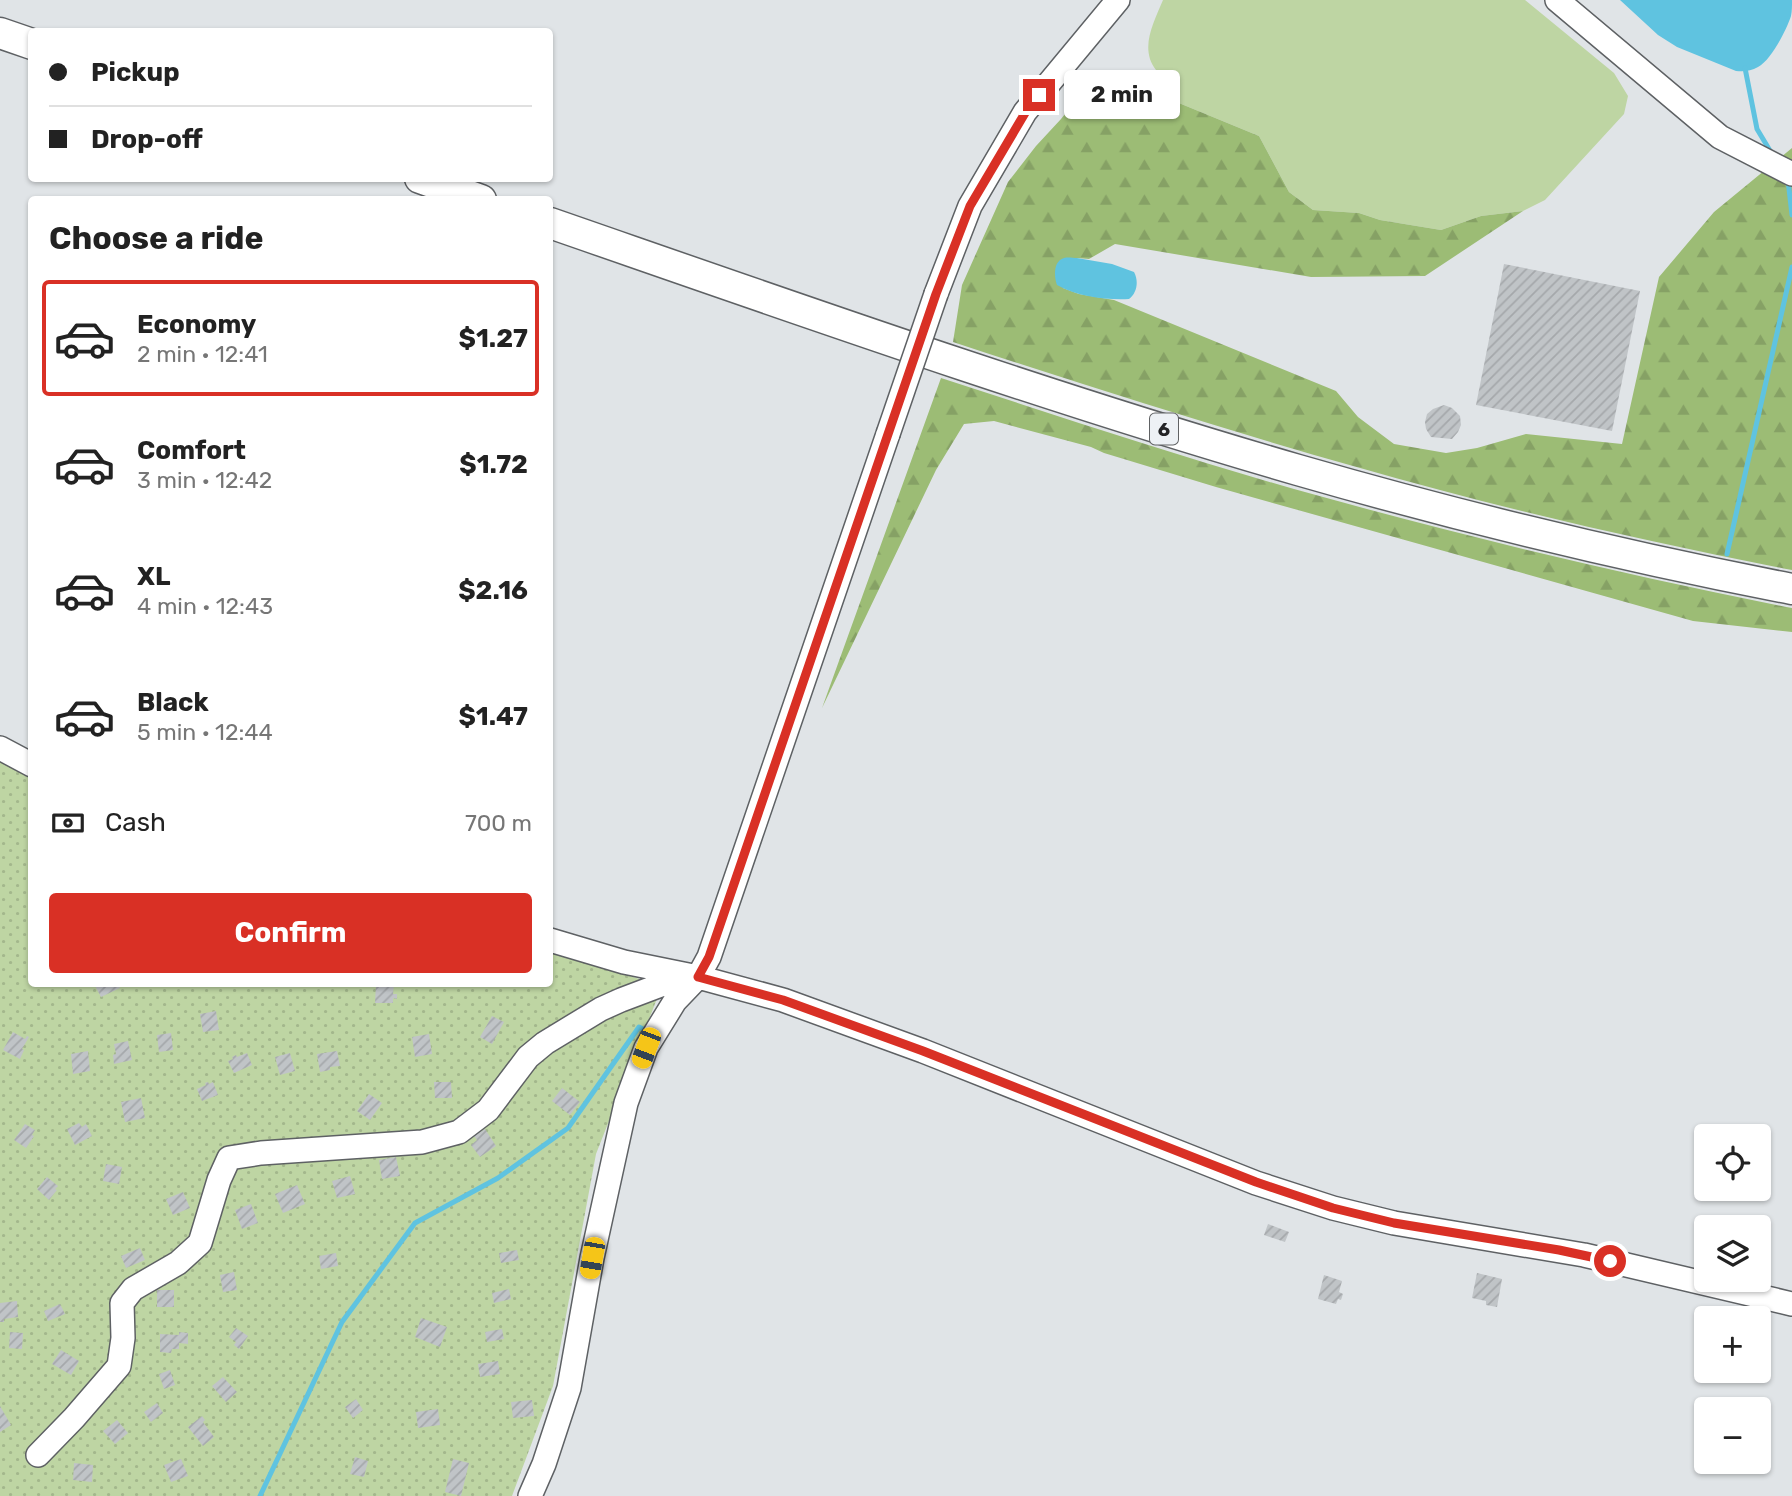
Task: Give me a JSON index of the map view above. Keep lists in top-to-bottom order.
{
  "streets": {
    "main road": ["6"]
  },
  "page": {
    "banner": ["Pickup", "Drop-off"],
    "bubble": "2 min",
    "heading": "Choose a ride",
    "list": [
      {
        "name": "Economy",
        "note": "2 min · 12:41",
        "value": "$1.27"
      },
      {
        "name": "Comfort",
        "note": "3 min · 12:42",
        "value": "$1.72"
      },
      {
        "name": "XL",
        "note": "4 min · 12:43",
        "value": "$2.16"
      },
      {
        "name": "Black",
        "note": "5 min · 12:44",
        "value": "$1.47"
      }
    ],
    "pay": ["Cash", "700 m"],
    "buttons": "Confirm",
    "map_buttons": ["+", "−"]
  }
}
